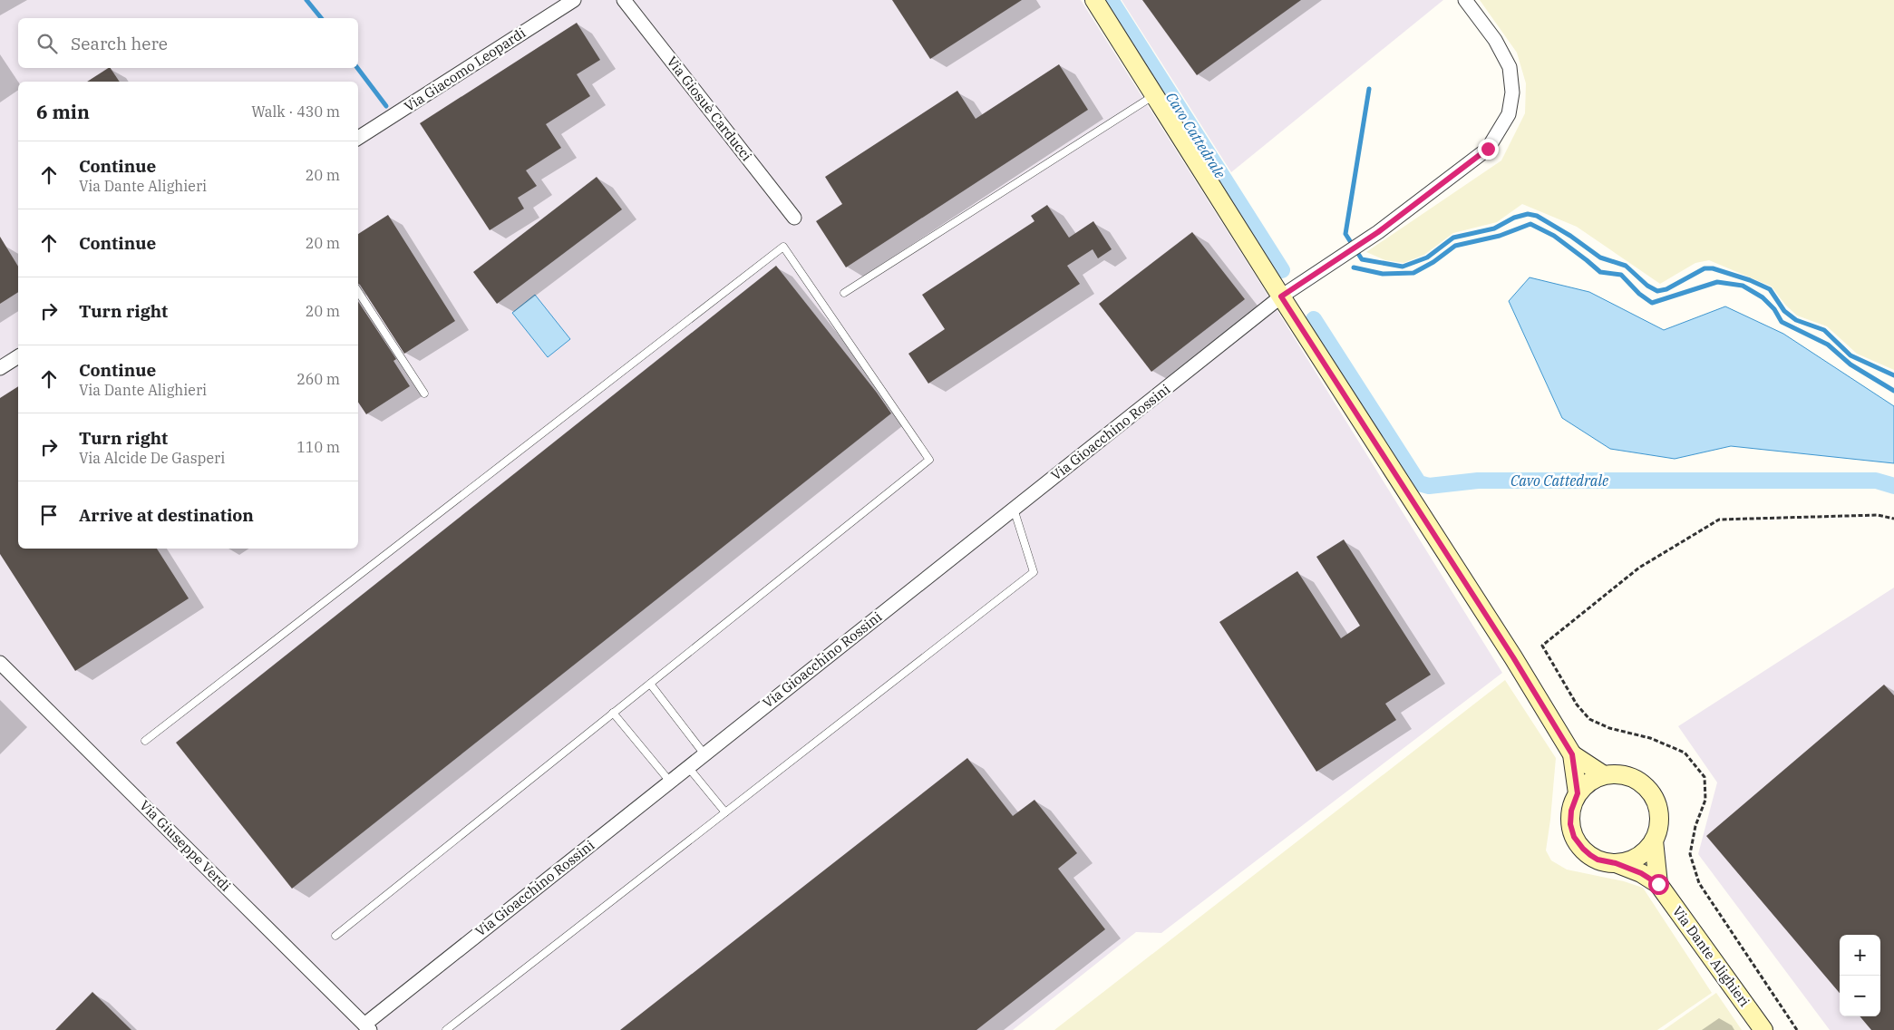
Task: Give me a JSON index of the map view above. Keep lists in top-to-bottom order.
{
  "streets": {
    "main road": ["Via Dante Alighieri"],
    "street": [
      "Via Giacomo Leopardi",
      "Via Giosuè Carducci",
      "Via Gioacchino Rossini",
      "Via Giuseppe Verdi"
    ]
  },
  "crossings": [
    ["Via Gioacchino Rossini", "Via Giuseppe Verdi"]
  ],
  "water": ["Cavo Cattedrale"],
  "page": {
    "search": "Search here",
    "heading": ["6 min", "Walk · 430 m"],
    "list": [
      ["Continue", "Via Dante Alighieri", "20 m"],
      ["Continue", "20 m"],
      ["Turn right", "20 m"],
      ["Continue", "Via Dante Alighieri", "260 m"],
      ["Turn right", "Via Alcide De Gasperi", "110 m"],
      "Arrive at destination"
    ],
    "map_buttons": ["+", "−"]
  }
}
